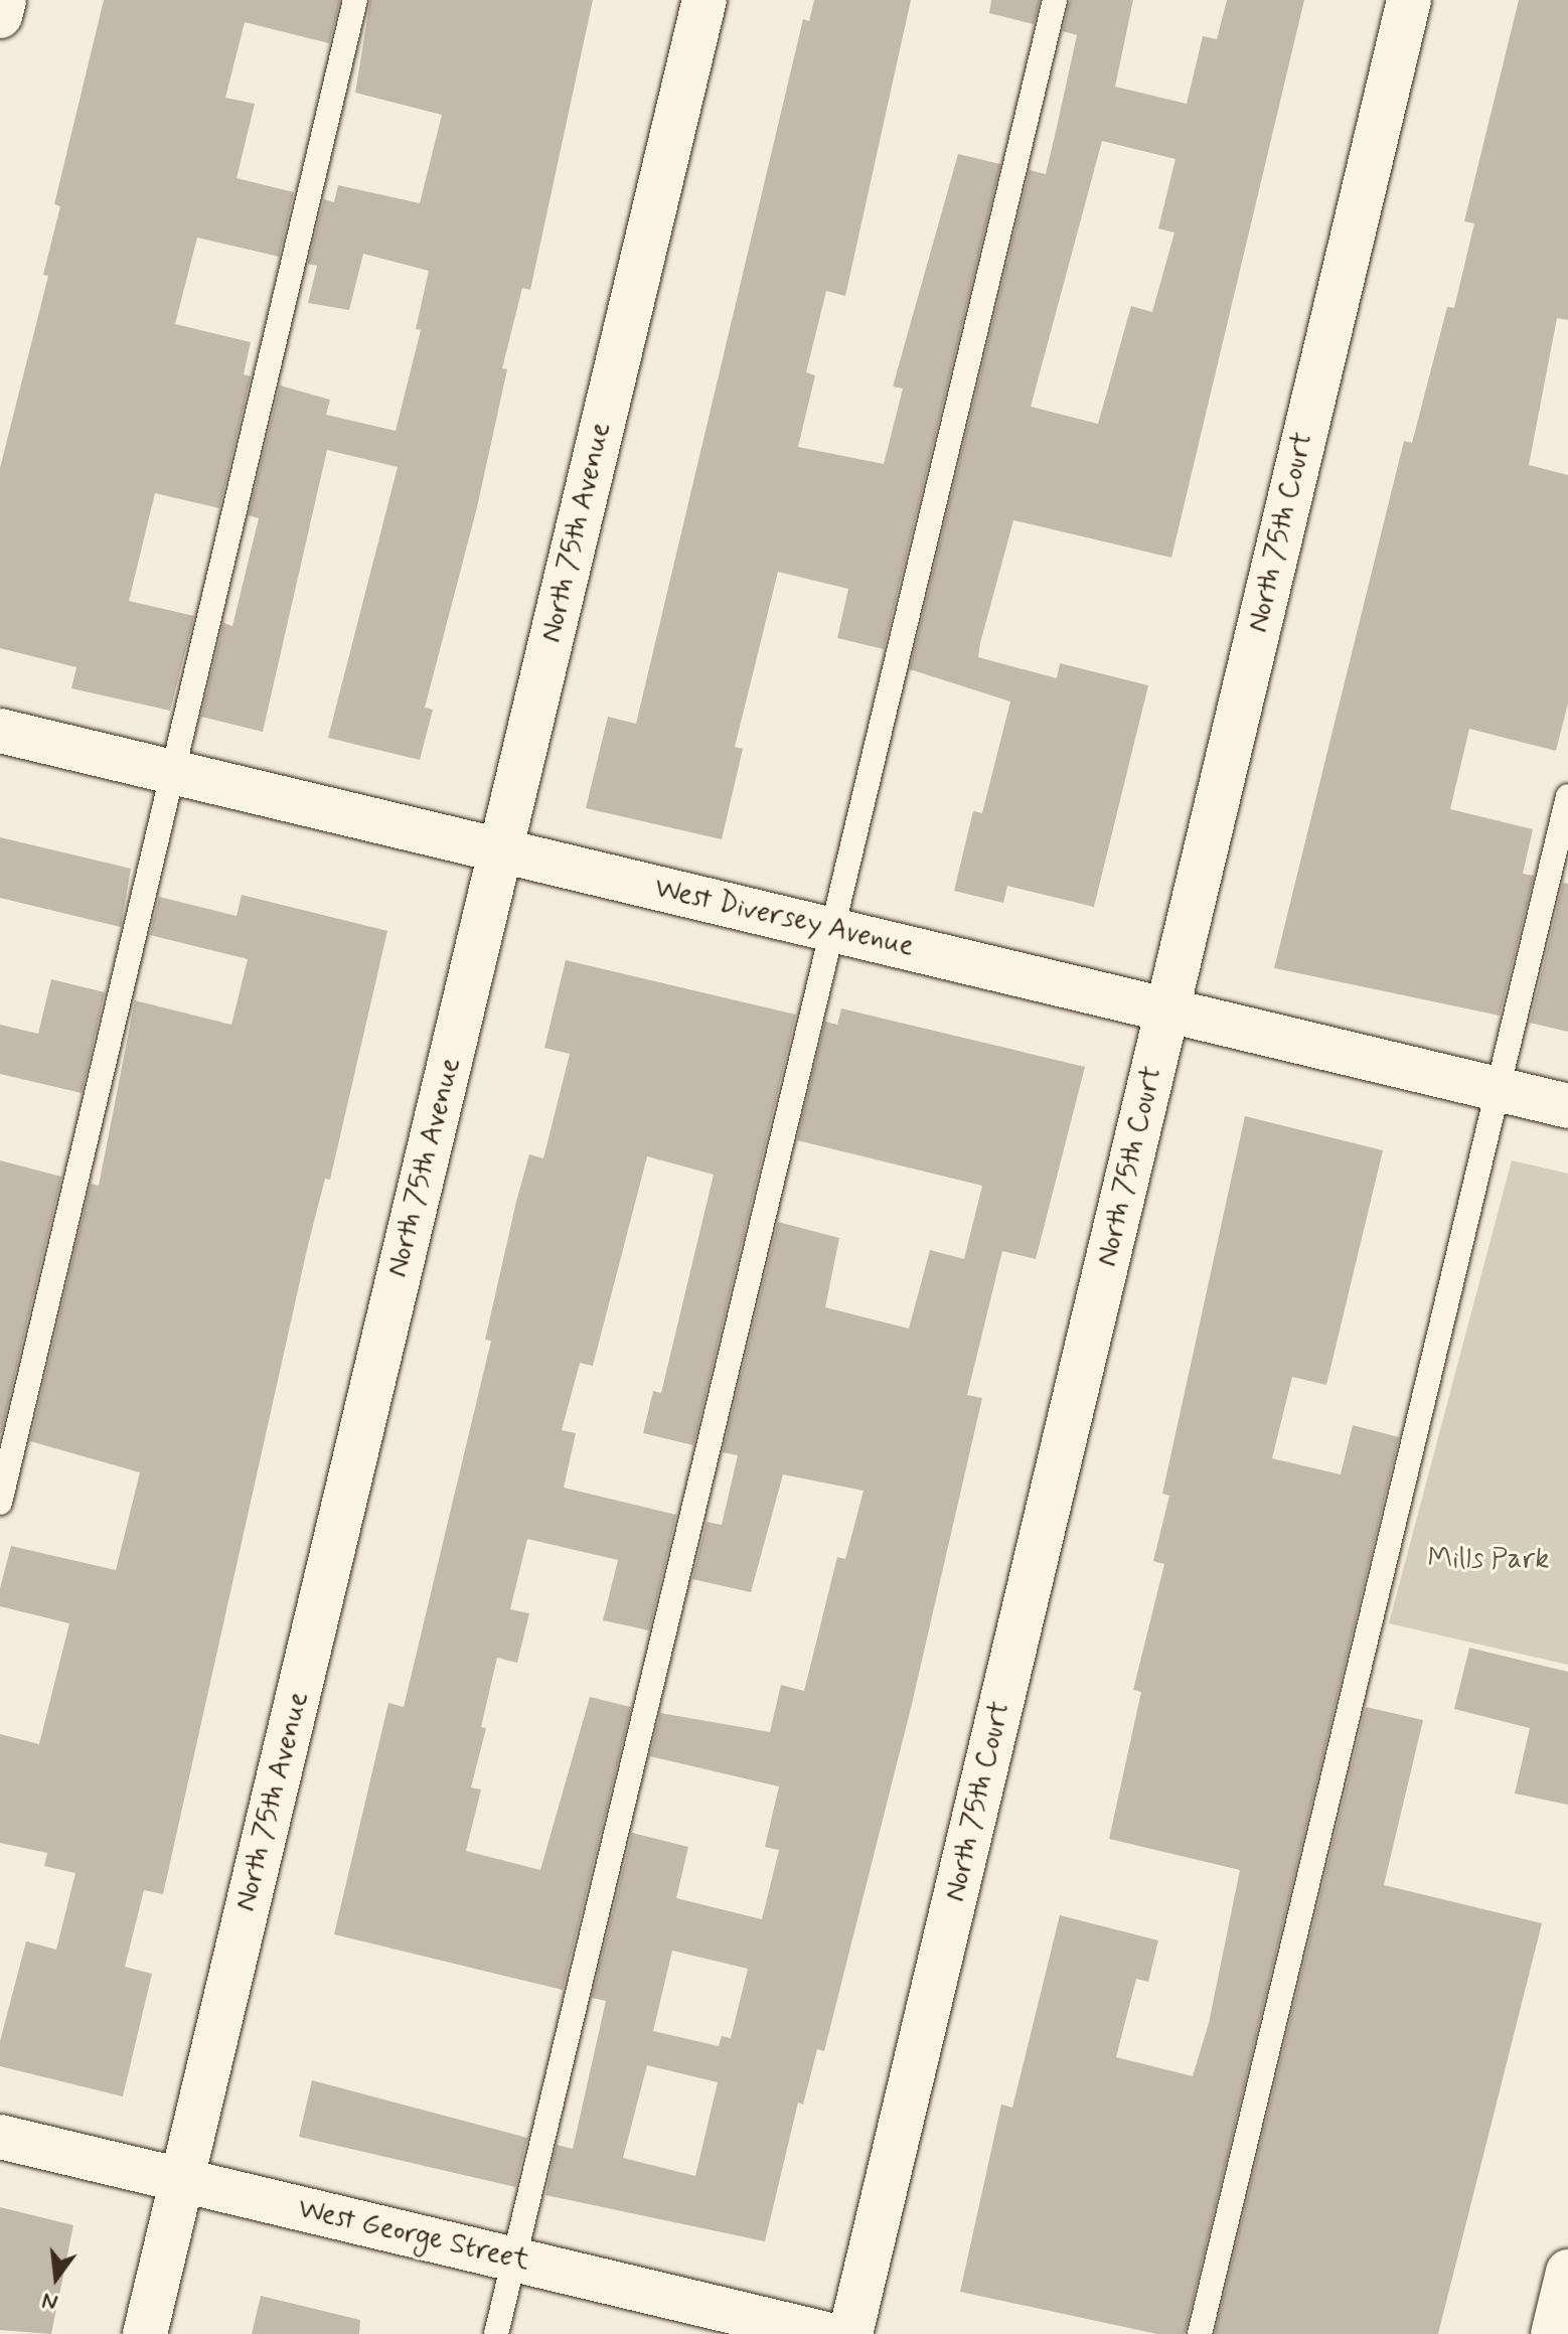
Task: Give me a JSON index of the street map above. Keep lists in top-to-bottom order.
{
  "streets": {
    "street": [
      "North 75th Avenue",
      "North 75th Court",
      "West Diversey Avenue",
      "West George Street"
    ]
  },
  "crossings": [
    ["North 75th Avenue", "West Diversey Avenue"],
    ["North 75th Avenue", "West George Street"],
    ["North 75th Court", "West Diversey Avenue"]
  ],
  "parks": ["Mills Park"],
  "north": "bottom"
}
